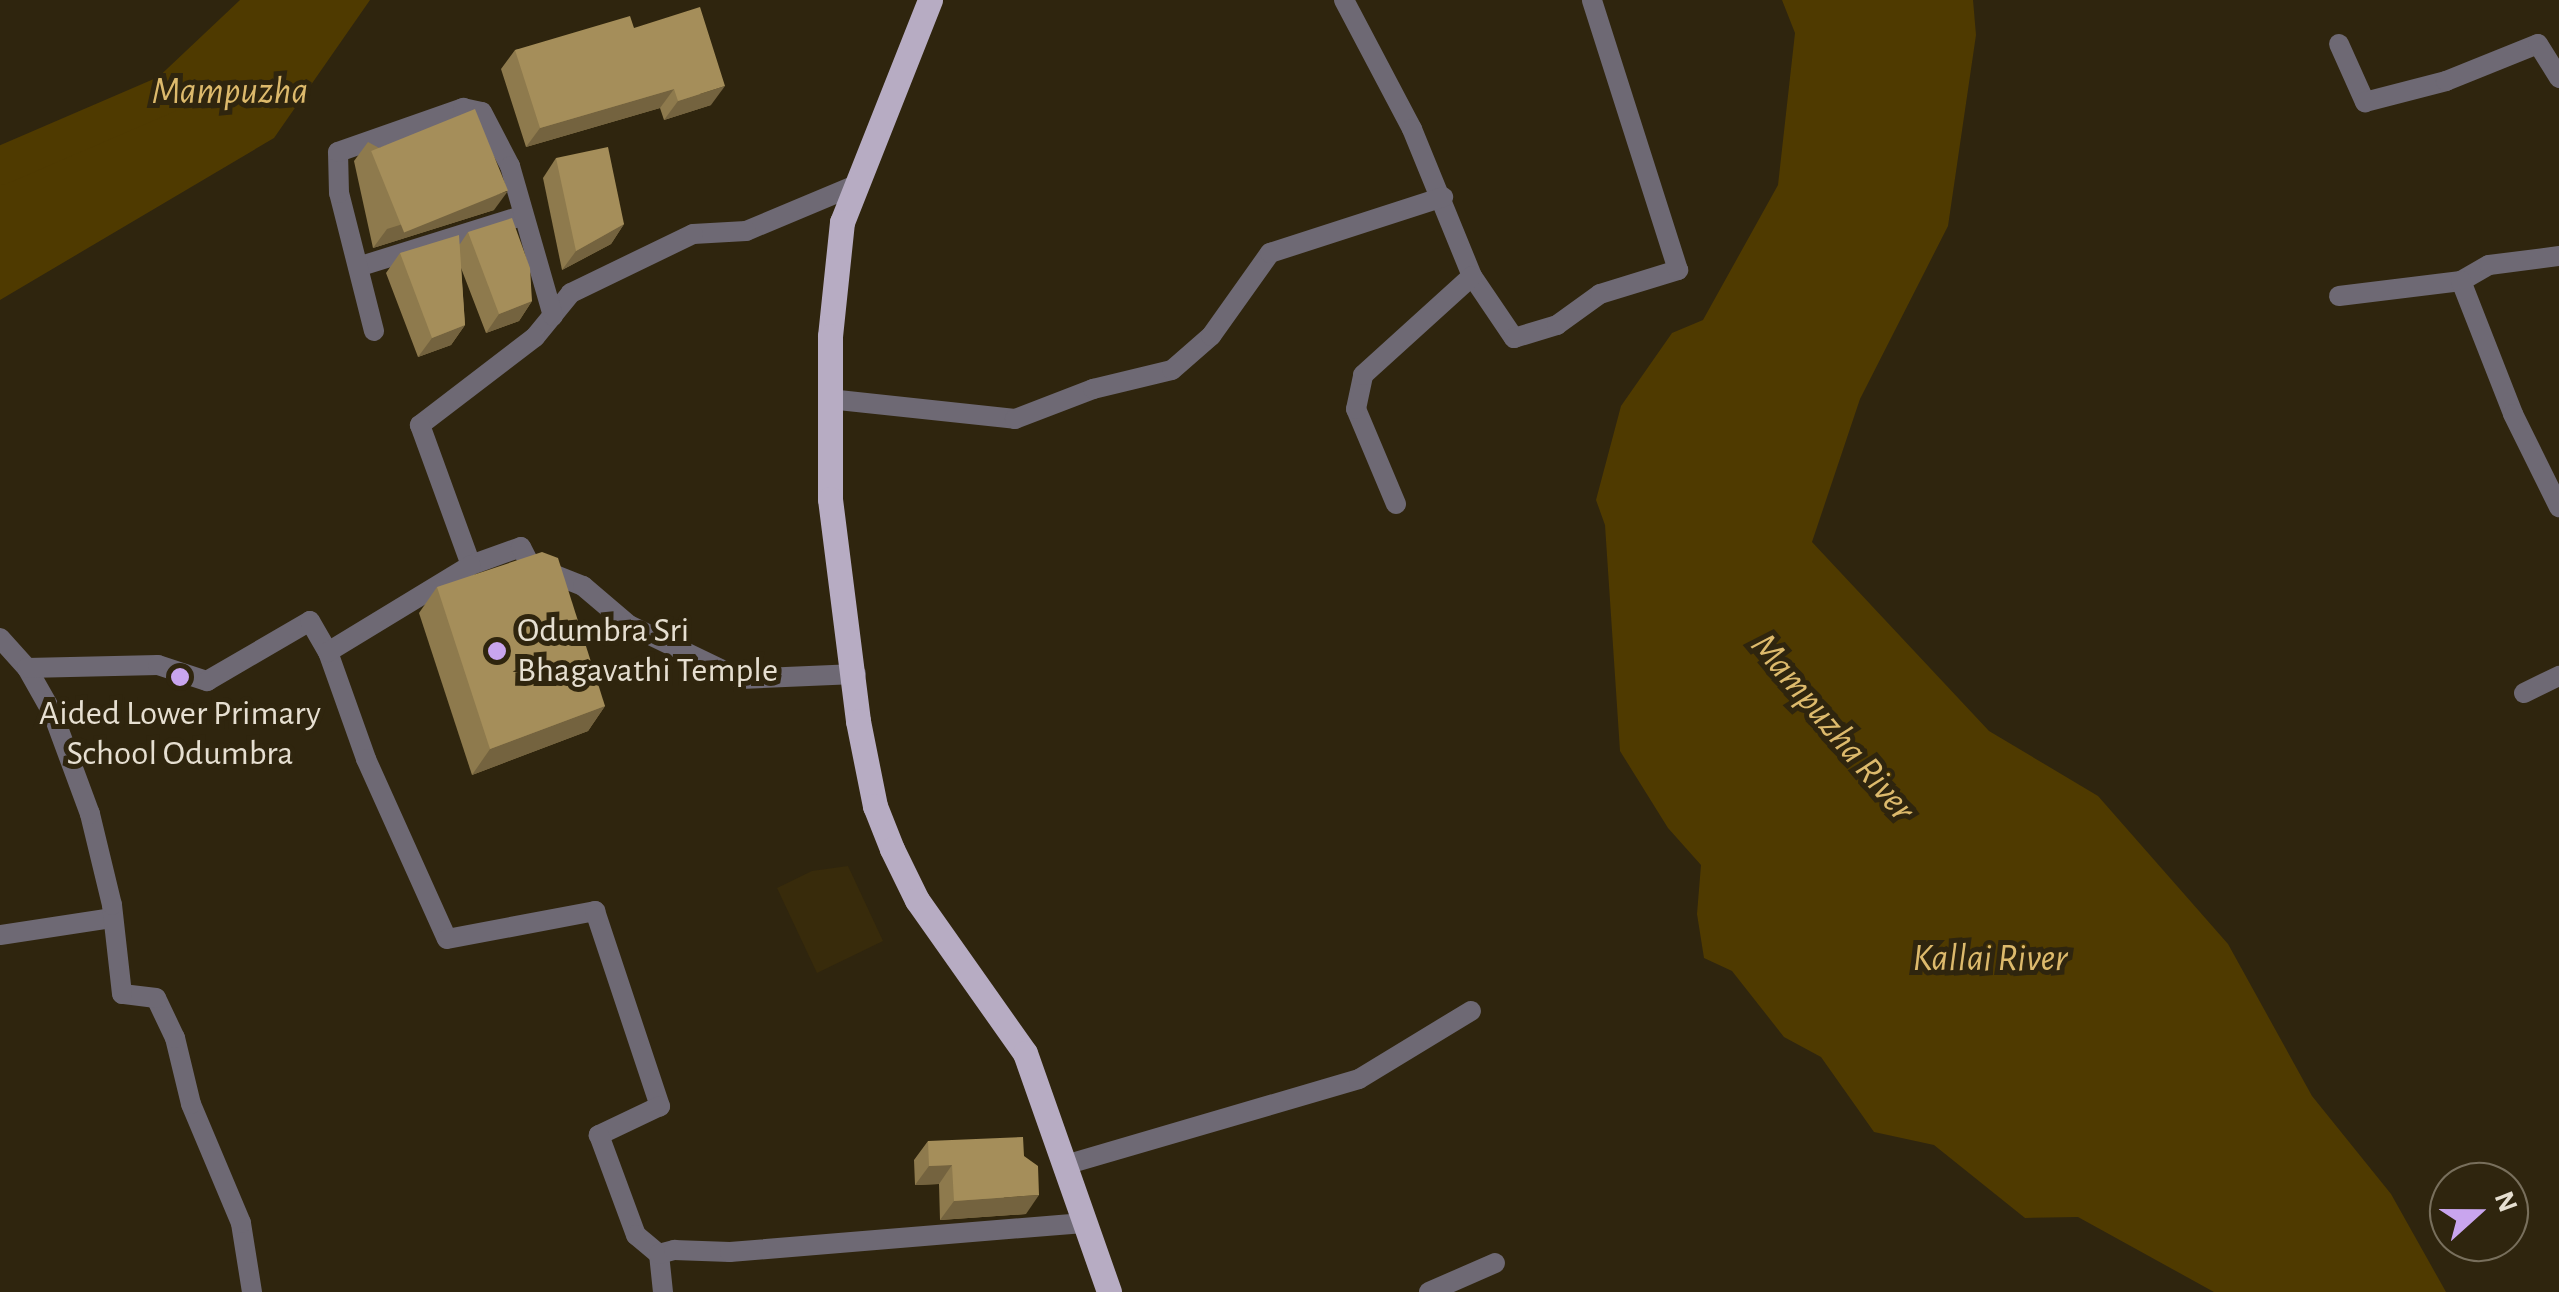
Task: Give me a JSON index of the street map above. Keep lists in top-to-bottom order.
{
  "water": ["Mampuzha", "Mampuzha River", "Kallai River"],
  "places": ["Odumbra Sri Bhagavathi Temple", "Aided Lower Primary School Odumbra"],
  "north": "right"
}
